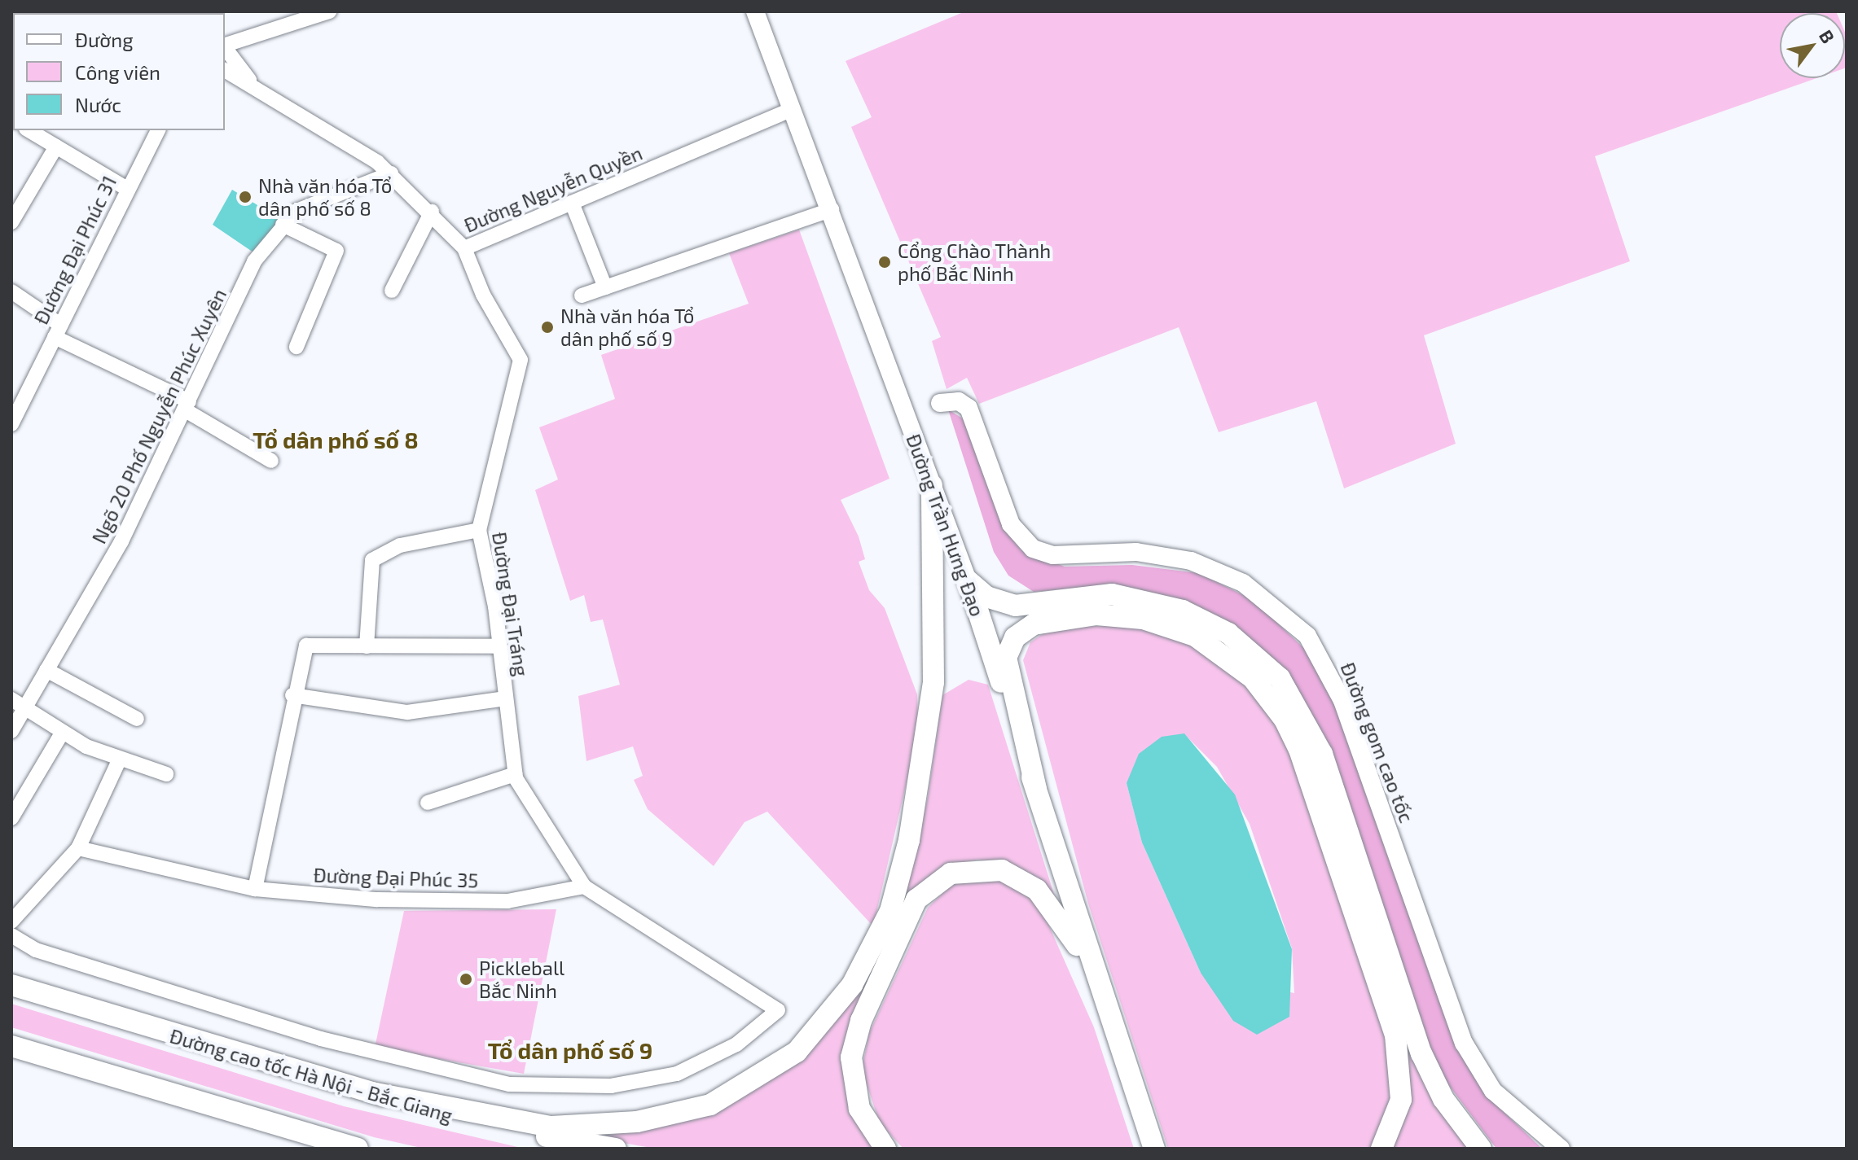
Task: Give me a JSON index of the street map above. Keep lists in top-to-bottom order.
{
  "streets": {
    "highway": ["Đường Trần Hưng Đạo", "Đường cao tốc Hà Nội - Bắc Giang"],
    "main road": ["Đường gom cao tốc"],
    "street": [
      "Đường Nguyễn Quyền",
      "Đường Đại Phúc 31",
      "Ngõ 20 Phố Nguyễn Phúc Xuyên",
      "Đường Đại Tráng",
      "Đường Đại Phúc 35"
    ]
  },
  "crossings": [
    ["Đường Nguyễn Quyền", "Ngõ 20 Phố Nguyễn Phúc Xuyên"],
    ["Đường Nguyễn Quyền", "Đường Trần Hưng Đạo"],
    ["Đường Nguyễn Quyền", "Đường Đại Tráng"],
    ["Đường Đại Tráng", "Đường Đại Phúc 35"]
  ],
  "districts": ["Tổ dân phố số 8", "Tổ dân phố số 9"],
  "places": [
    "Nhà văn hóa Tổ dân phố số 8",
    "Cổng Chào Thành phố Bắc Ninh",
    "Nhà văn hóa Tổ dân phố số 9",
    "Pickleball Bắc Ninh"
  ],
  "legend": ["Đường", "Công viên", "Nước"],
  "north": "top right"
}
